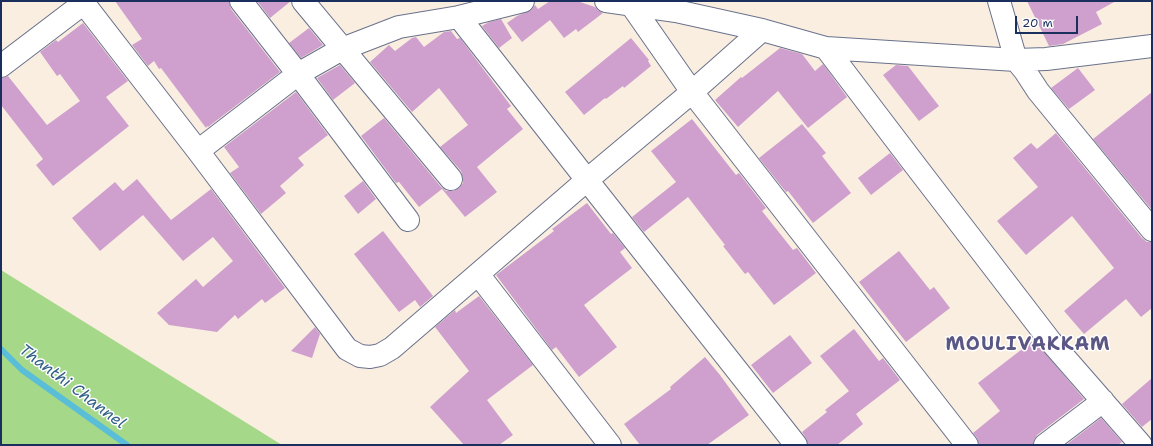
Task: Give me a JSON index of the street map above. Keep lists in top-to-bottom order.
{
  "districts": ["MOULIVAKKAM"],
  "water": ["Thanthi Channel"],
  "scale_bar": "20 m"
}
